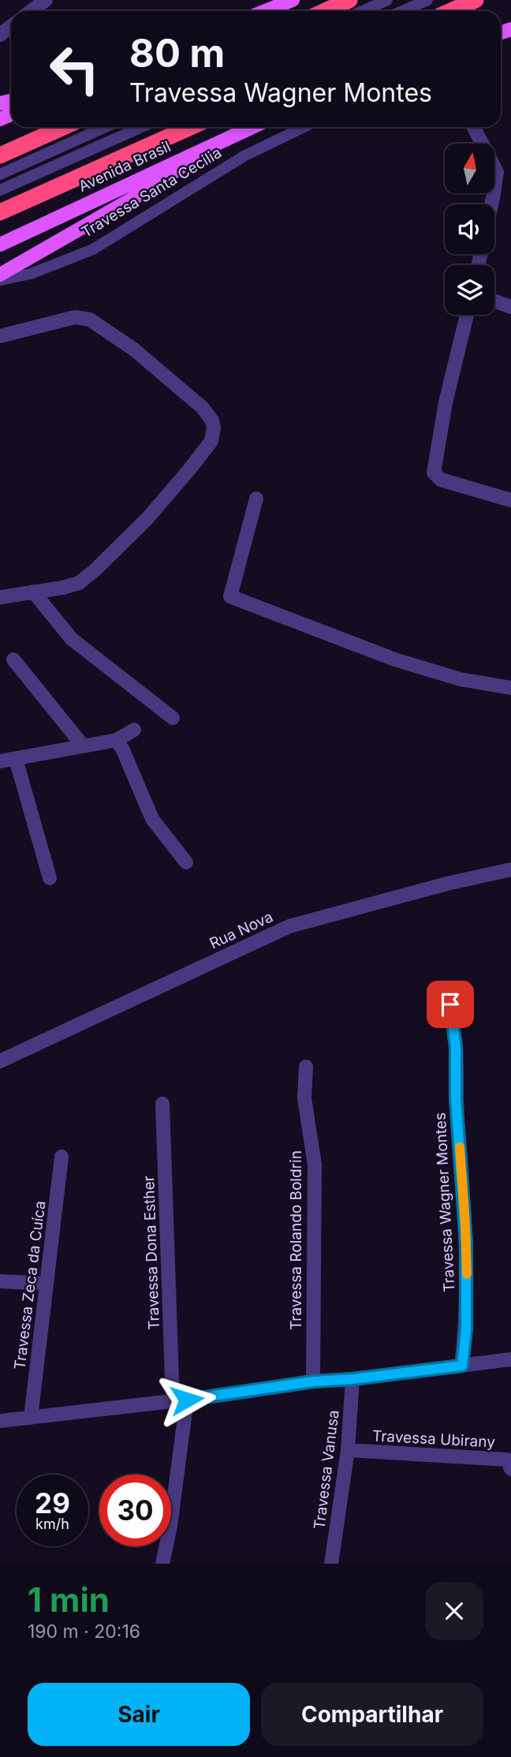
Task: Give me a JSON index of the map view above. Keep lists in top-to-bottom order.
{
  "streets": {
    "highway": ["Avenida Brasil"],
    "street": [
      "Rua Nova",
      "Travessa Wagner Montes",
      "Travessa Rolando Boldrin",
      "Travessa Dona Esther",
      "Travessa Zeca da Cuíca",
      "Travessa Ubirany",
      "Travessa Vanusa"
    ],
    "lane": ["Travessa Santa Cecilia"]
  },
  "crossings": [
    ["Travessa Ubirany", "Travessa Vanusa"]
  ],
  "north": "top",
  "page": {
    "turn": ["80 m", "Travessa Wagner Montes"],
    "speed": "29 km/h",
    "limit": "30",
    "heading": ["1 min", "190 m · 20:16"],
    "buttons": ["Sair", "Compartilhar"]
  }
}
